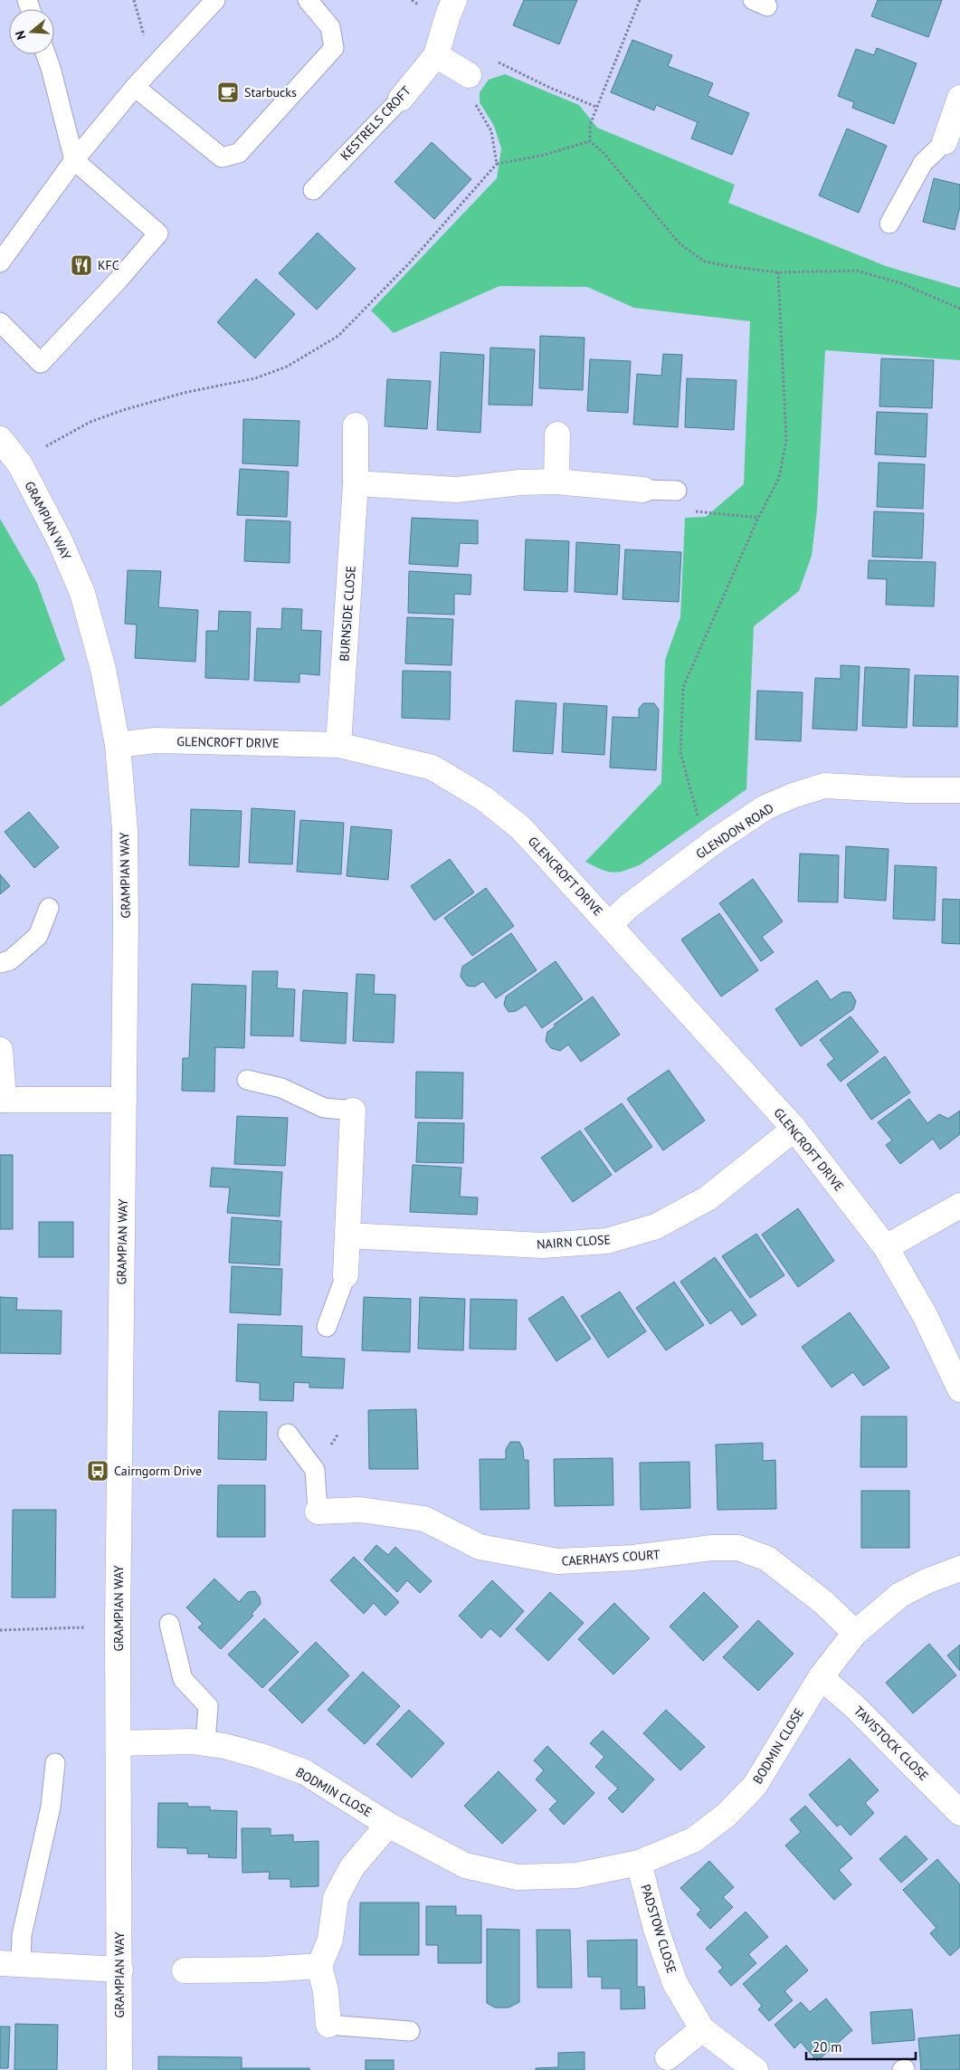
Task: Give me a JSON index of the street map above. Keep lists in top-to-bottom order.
{
  "streets": {
    "street": [
      "KESTRELS CROFT",
      "GRAMPIAN WAY",
      "BURNSIDE CLOSE",
      "GLENCROFT DRIVE",
      "GLENDON ROAD",
      "NAIRN CLOSE",
      "CAERHAYS COURT",
      "TAVISTOCK CLOSE",
      "BODMIN CLOSE",
      "PADSTOW CLOSE"
    ]
  },
  "crossings": [
    ["GRAMPIAN WAY", "GLENCROFT DRIVE"],
    ["GRAMPIAN WAY", "BODMIN CLOSE"],
    ["BURNSIDE CLOSE", "GLENCROFT DRIVE"],
    ["GLENCROFT DRIVE", "GLENDON ROAD"],
    ["GLENCROFT DRIVE", "NAIRN CLOSE"],
    ["CAERHAYS COURT", "BODMIN CLOSE"],
    ["TAVISTOCK CLOSE", "BODMIN CLOSE"],
    ["BODMIN CLOSE", "PADSTOW CLOSE"]
  ],
  "places": {
    "cafe": ["Starbucks"],
    "restaurant": ["KFC"],
    "bus stop": ["Cairngorm Drive"]
  },
  "scale_bar": "20 m",
  "north": "left"
}
